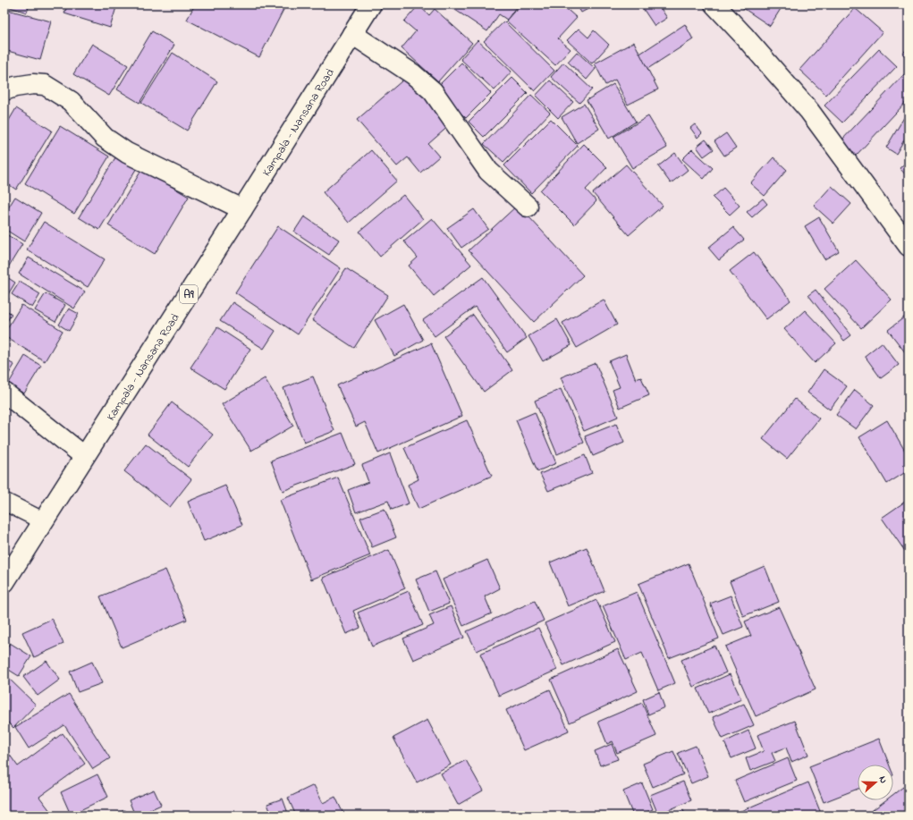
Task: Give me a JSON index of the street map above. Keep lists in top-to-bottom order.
{
  "streets": {
    "street": ["Kampala - Nansana Road", "A9"]
  },
  "north": "right"
}
